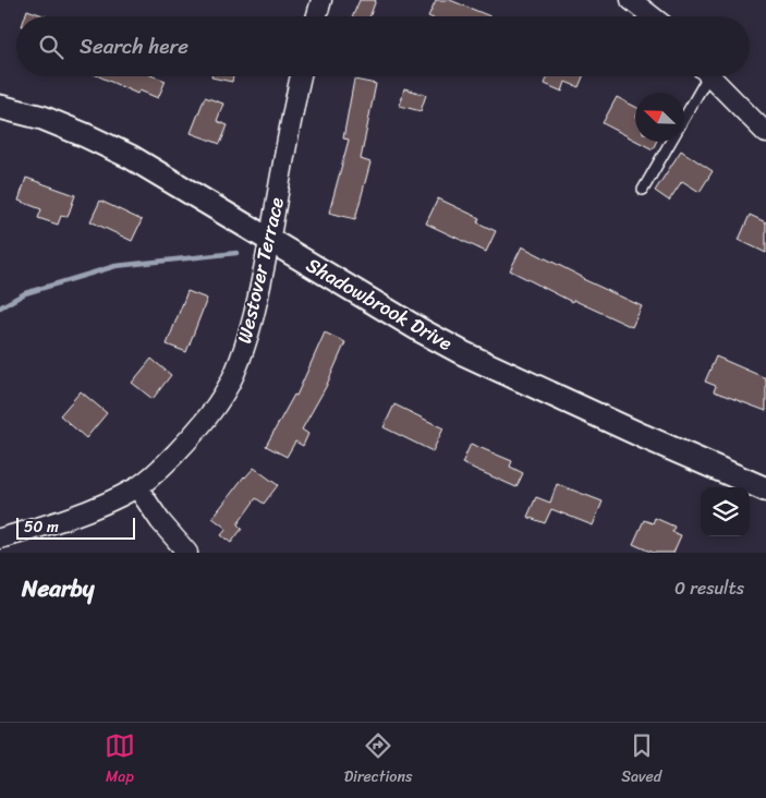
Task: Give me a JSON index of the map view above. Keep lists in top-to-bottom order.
{
  "streets": {
    "street": ["Westover Terrace", "Shadowbrook Drive"]
  },
  "crossings": [
    ["Westover Terrace", "Shadowbrook Drive"]
  ],
  "scale_bar": "50 m",
  "north": "top left",
  "page": {
    "search": "Search here",
    "scale": "50 m",
    "heading": ["Nearby", "0 results"],
    "nav": ["Map", "Directions", "Saved"]
  }
}
